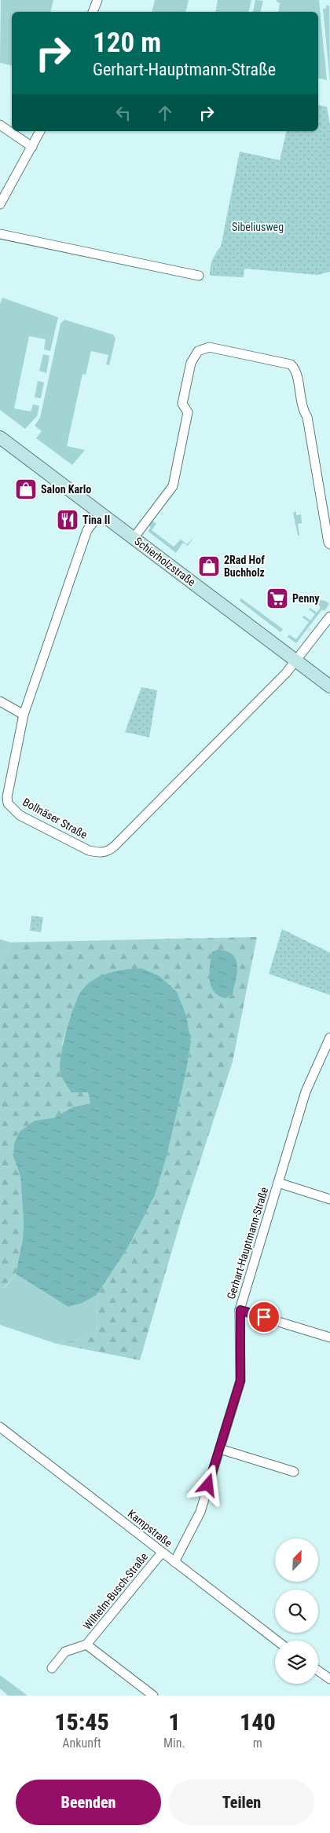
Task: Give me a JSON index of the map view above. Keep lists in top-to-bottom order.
{
  "streets": {
    "street": [
      "Schierholzstraße",
      "Bollnäser Straße",
      "Gerhart-Hauptmann-Straße",
      "Kampstraße",
      "Wilhelm-Busch-Straße"
    ]
  },
  "crossings": [
    ["Schierholzstraße", "Bollnäser Straße"],
    ["Gerhart-Hauptmann-Straße", "Kampstraße"],
    ["Kampstraße", "Wilhelm-Busch-Straße"]
  ],
  "parks": ["Sibeliusweg"],
  "places": {
    "shop": ["Salon Karlo", "2Rad Hof Buchholz"],
    "restaurant": ["Tina II"],
    "supermarket": ["Penny"]
  },
  "north": "top right",
  "page": {
    "turn": ["120 m", "Gerhart-Hauptmann-Straße"],
    "eta": [
      "15:45",
      "Ankunft",
      "1",
      "Min.",
      "140",
      "m"
    ],
    "buttons": ["Beenden", "Teilen"]
  }
}
